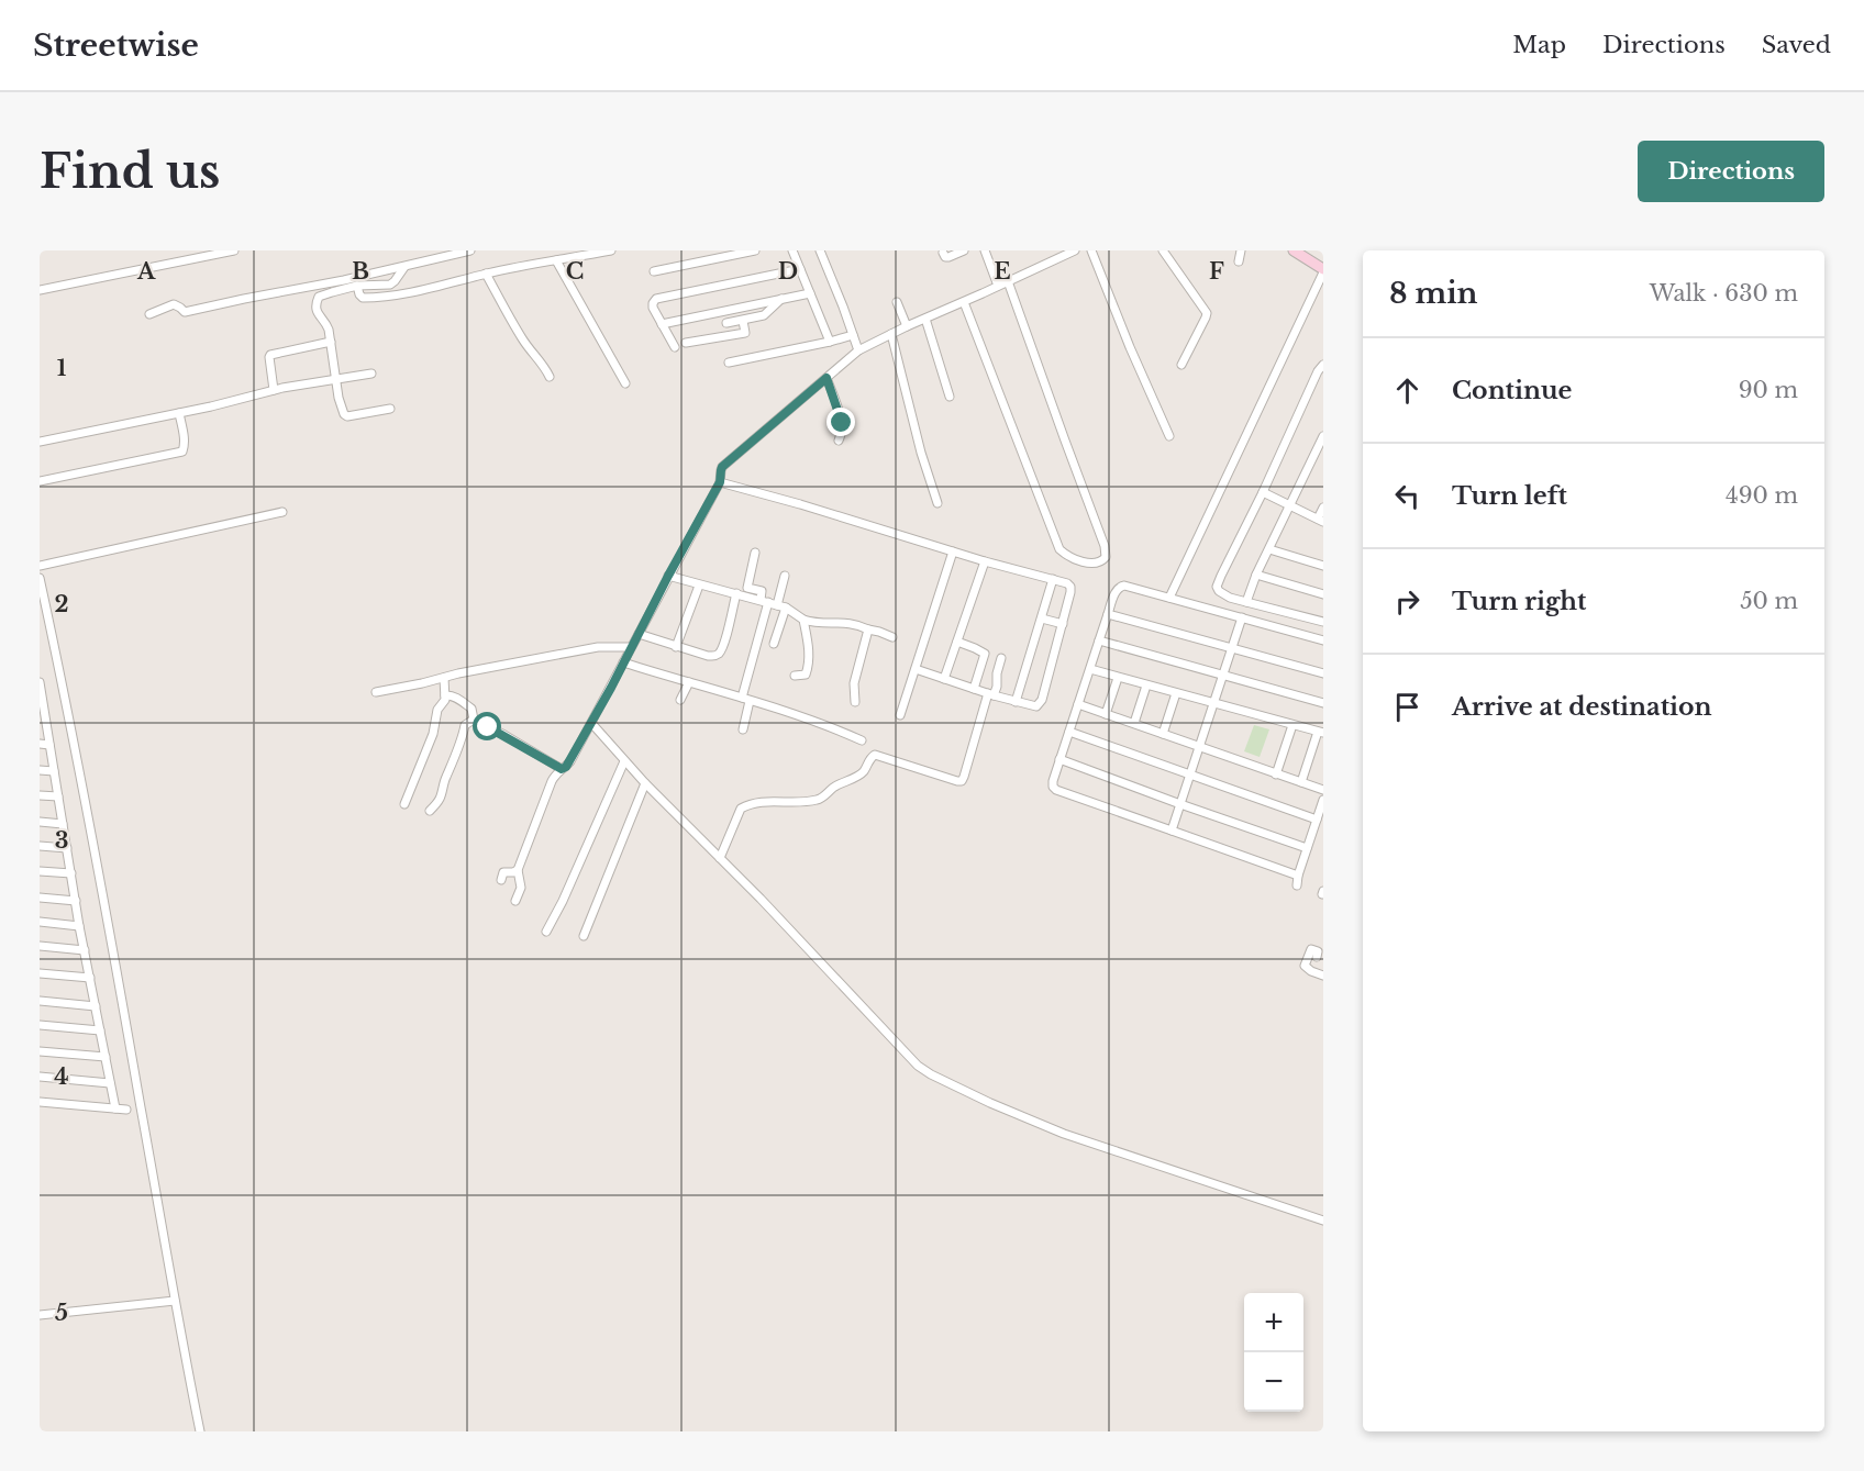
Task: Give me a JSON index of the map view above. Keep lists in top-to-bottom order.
{
  "page": {
    "header": "Streetwise",
    "nav": ["Map", "Directions", "Saved"],
    "buttons": "Directions",
    "title": "Find us",
    "heading": ["8 min", "Walk · 630 m"],
    "list": [
      ["Continue", "90 m"],
      ["Turn left", "490 m"],
      ["Turn right", "50 m"],
      "Arrive at destination"
    ],
    "map_buttons": ["+", "−"]
  },
  "grid": {
    "columns": [
      "A",
      "B",
      "C",
      "D",
      "E",
      "F"
    ],
    "rows": [
      "1",
      "2",
      "3",
      "4",
      "5"
    ]
  }
}
